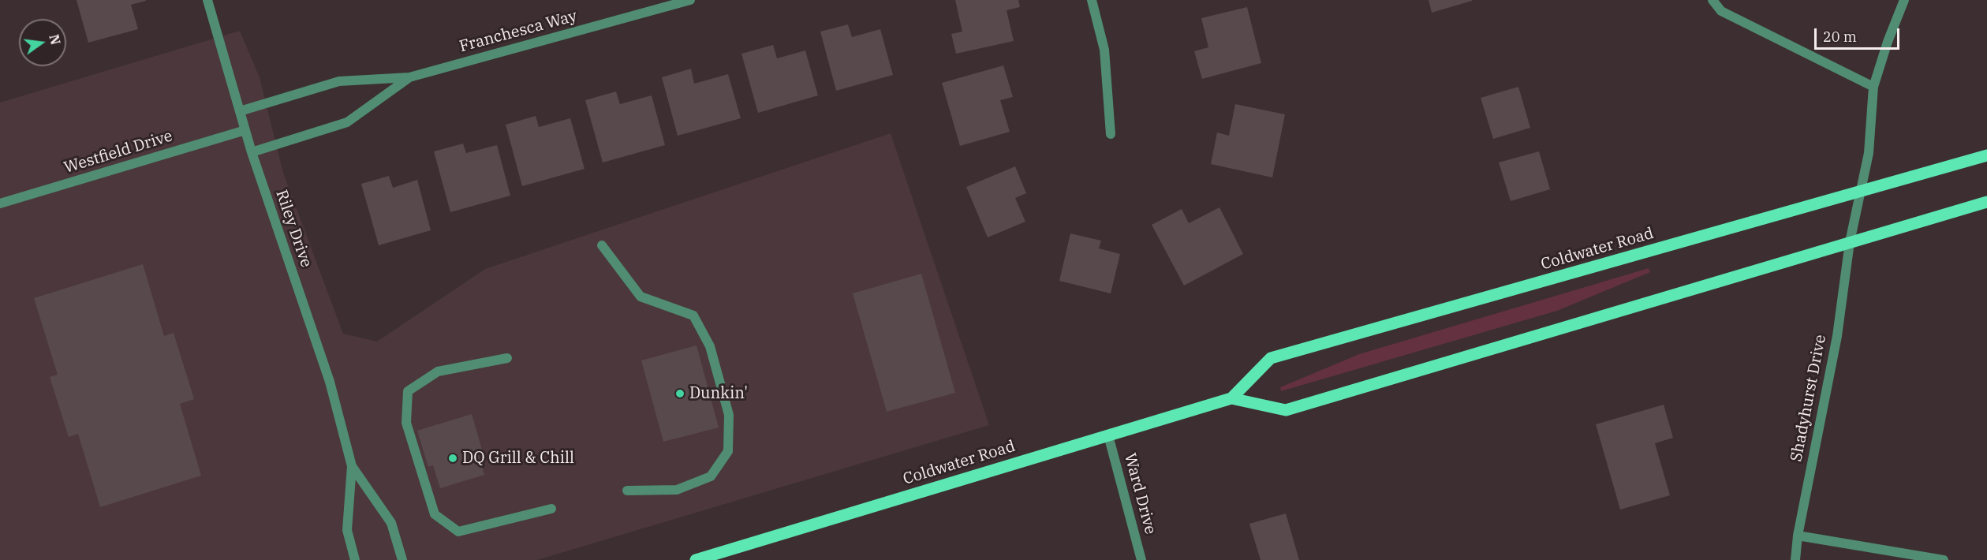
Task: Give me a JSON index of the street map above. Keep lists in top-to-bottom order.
{
  "streets": {
    "main road": ["Coldwater Road"],
    "street": [
      "Franchesca Way",
      "Westfield Drive",
      "Riley Drive",
      "Shadyhurst Drive",
      "Ward Drive"
    ]
  },
  "crossings": [
    ["Franchesca Way", "Riley Drive"],
    ["Westfield Drive", "Riley Drive"],
    ["Coldwater Road", "Shadyhurst Drive"],
    ["Coldwater Road", "Ward Drive"]
  ],
  "places": ["Dunkin'", "DQ Grill & Chill"],
  "scale_bar": "20 m",
  "north": "right"
}
